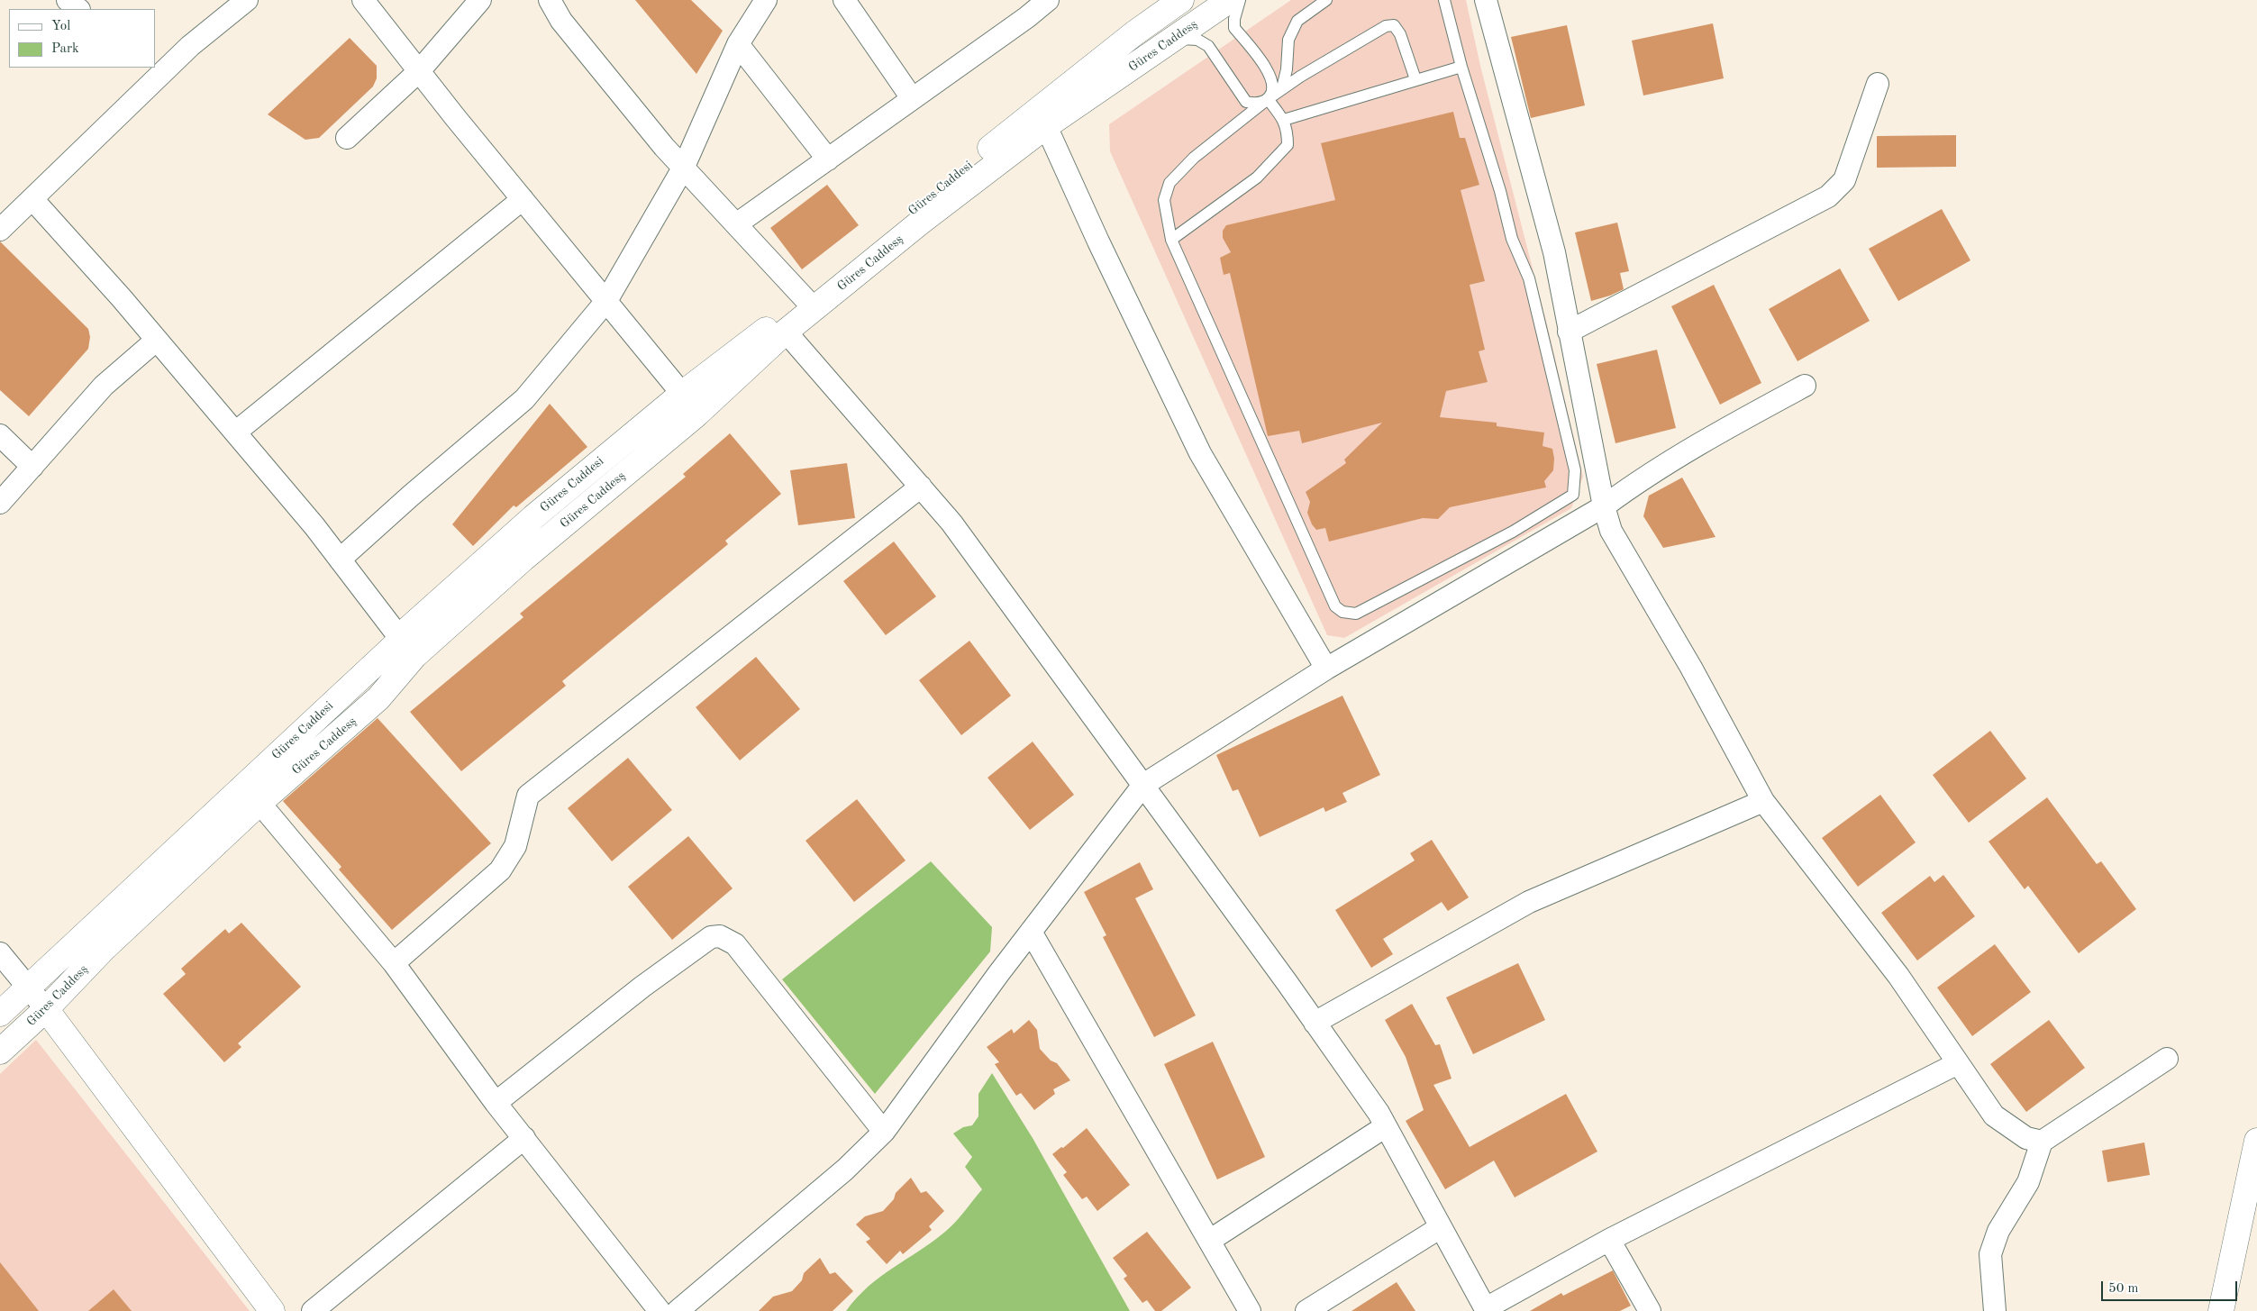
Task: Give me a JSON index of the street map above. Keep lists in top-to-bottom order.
{
  "streets": {
    "main road": ["Güres Caddesş", "Güres Caddesi"]
  },
  "crossings": [
    ["Güres Caddesş", "Güres Caddesi"]
  ],
  "legend": ["Yol", "Park"],
  "scale_bar": "50 m"
}
